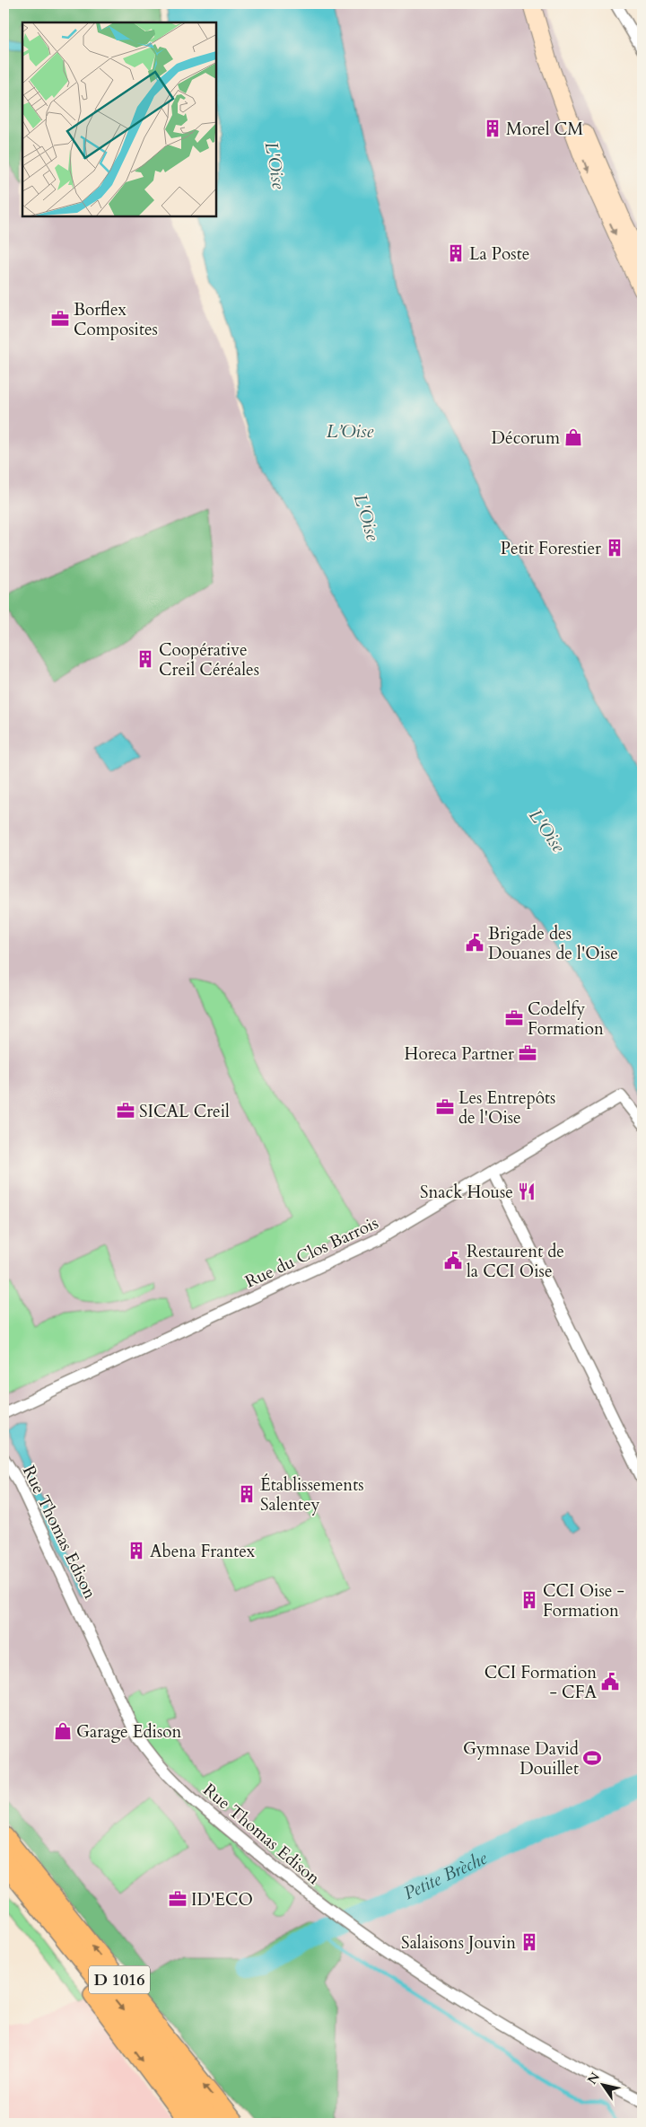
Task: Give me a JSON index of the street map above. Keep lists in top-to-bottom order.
{
  "streets": {
    "highway": ["D 1016"],
    "street": ["Rue du Clos Barrois", "Rue Thomas Edison"]
  },
  "water": ["L'Oise", "L’Oise", "Petite Brèche"],
  "places": {
    "building": [
      "Morel CM",
      "La Poste",
      "Petit Forestier",
      "Coopérative Creil Céréales",
      "Établissements Salentey",
      "Abena Frantex",
      "CCI Oise - Formation",
      "Salaisons Jouvin"
    ],
    "office": [
      "Borflex Composites",
      "Codelfy Formation",
      "Horeca Partner",
      "Les Entrepôts de l'Oise",
      "SICAL Creil",
      "ID'ECO"
    ],
    "shop": ["Décorum", "Garage Edison"],
    "public building": ["Brigade des Douanes de l'Oise", "Restaurent de la CCI Oise", "CCI Formation - CFA"],
    "restaurant": ["Snack House"],
    "sports": ["Gymnase David Douillet"]
  },
  "north": "top left"
}
